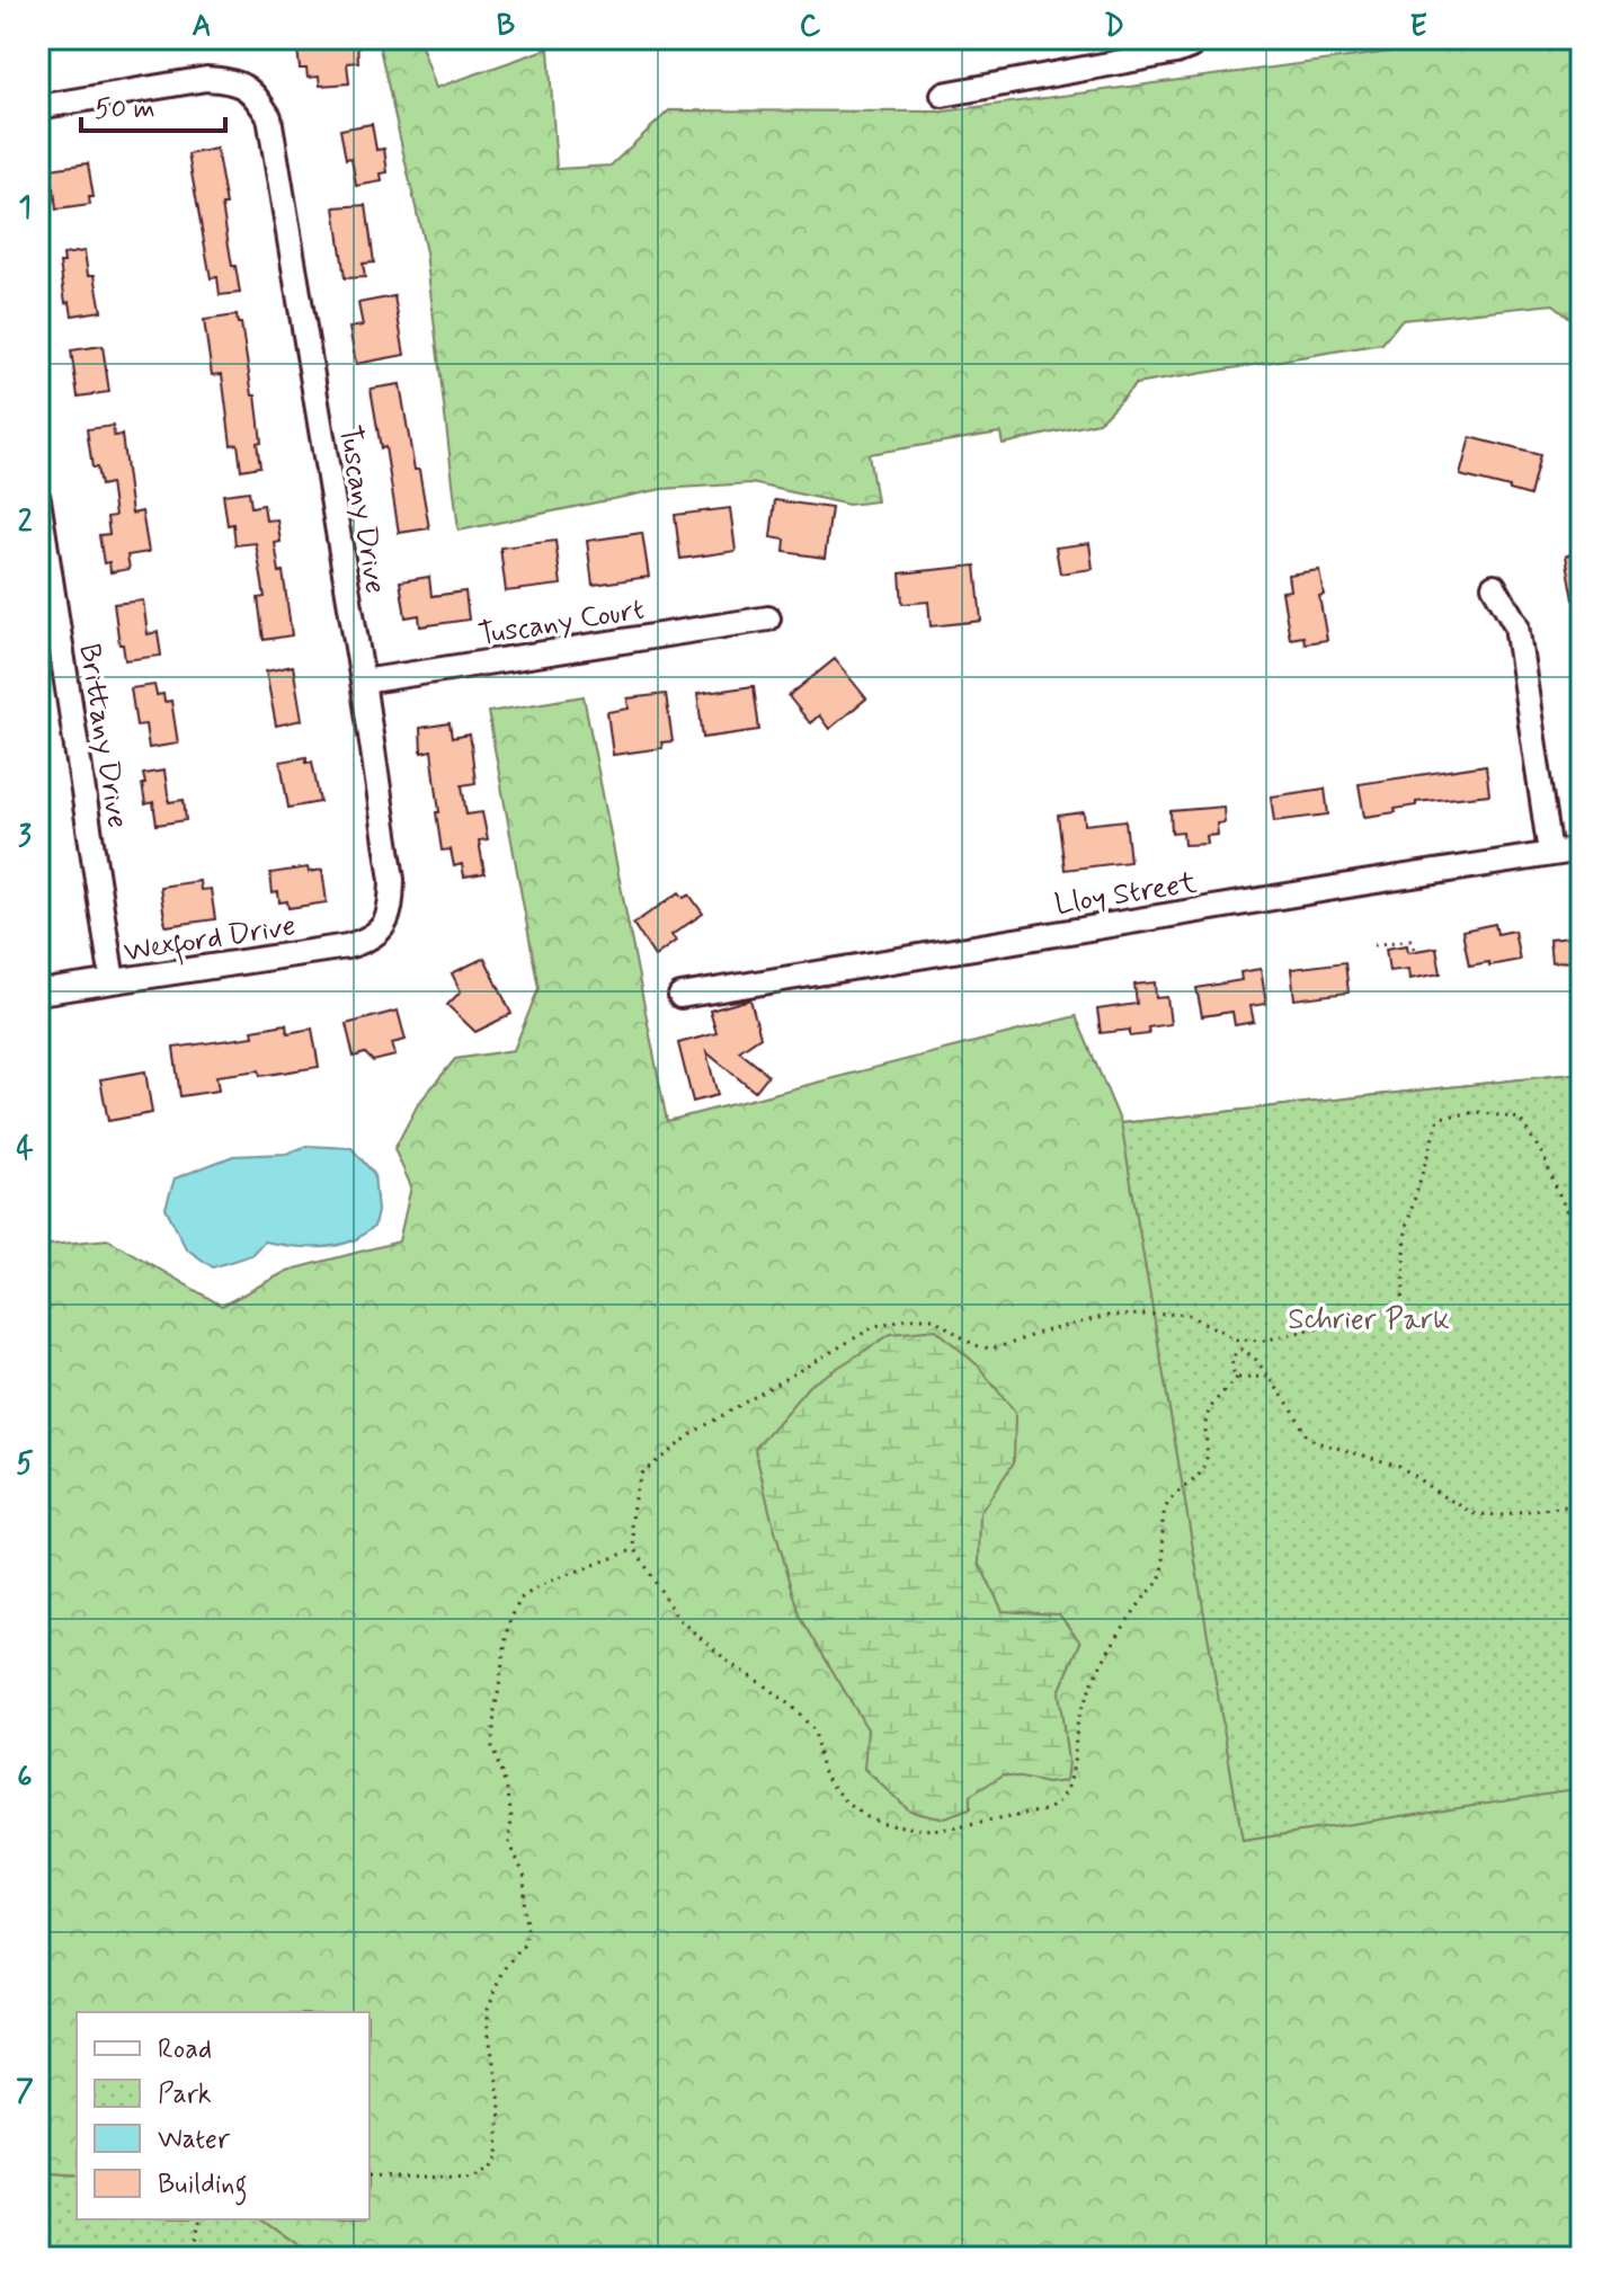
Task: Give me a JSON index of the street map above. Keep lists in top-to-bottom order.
{
  "streets": {
    "street": [
      "Tuscany Drive",
      "Tuscany Court",
      "Brittany Drive",
      "Lloy Street",
      "Wexford Drive"
    ]
  },
  "crossings": [
    ["Tuscany Drive", "Tuscany Court"],
    ["Tuscany Drive", "Wexford Drive"],
    ["Brittany Drive", "Wexford Drive"]
  ],
  "parks": ["Schrier Park"],
  "legend": [
    "Road",
    "Park",
    "Water",
    "Building"
  ],
  "scale_bar": "50 m",
  "grid": {
    "columns": [
      "A",
      "B",
      "C",
      "D",
      "E"
    ],
    "rows": [
      "1",
      "2",
      "3",
      "4",
      "5",
      "6",
      "7"
    ]
  }
}
